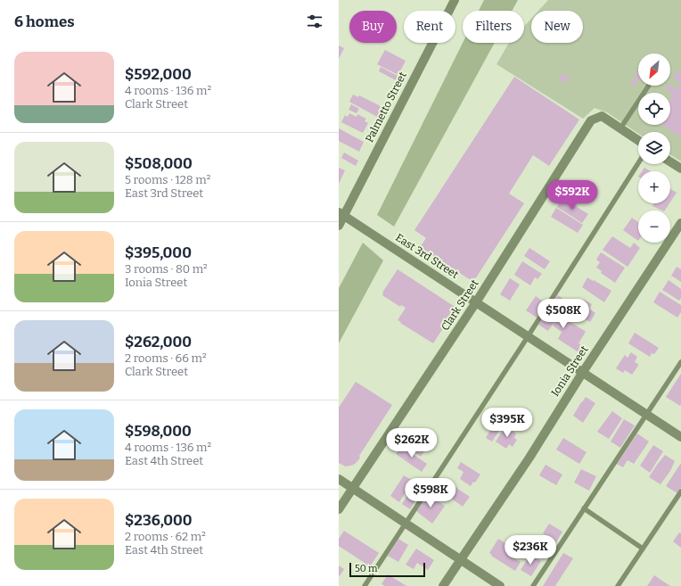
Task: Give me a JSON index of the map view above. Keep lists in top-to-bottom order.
{
  "streets": {
    "street": [
      "Palmetto Street",
      "East 3rd Street",
      "Clark Street",
      "Ionia Street"
    ]
  },
  "crossings": [
    ["Palmetto Street", "East 3rd Street"],
    ["East 3rd Street", "Clark Street"],
    ["East 3rd Street", "Ionia Street"]
  ],
  "scale_bar": "50 m",
  "north": "bottom left",
  "page": {
    "heading": "6 homes",
    "chip": [
      "Buy",
      "Rent",
      "Filters",
      "New"
    ],
    "list": [
      {
        "name": "$592,000",
        "note": "4 rooms · 136 m² · Clark Street"
      },
      {
        "name": "$508,000",
        "note": "5 rooms · 128 m² · East 3rd Street"
      },
      {
        "name": "$395,000",
        "note": "3 rooms · 80 m² · Ionia Street"
      },
      {
        "name": "$262,000",
        "note": "2 rooms · 66 m² · Clark Street"
      },
      {
        "name": "$598,000",
        "note": "4 rooms · 136 m² · East 4th Street"
      },
      {
        "name": "$236,000",
        "note": "2 rooms · 62 m² · East 4th Street"
      }
    ],
    "map_buttons": ["+", "−"],
    "price": [
      "$592K",
      "$508K",
      "$395K",
      "$262K",
      "$598K",
      "$236K"
    ],
    "scale": "50 m"
  }
}
